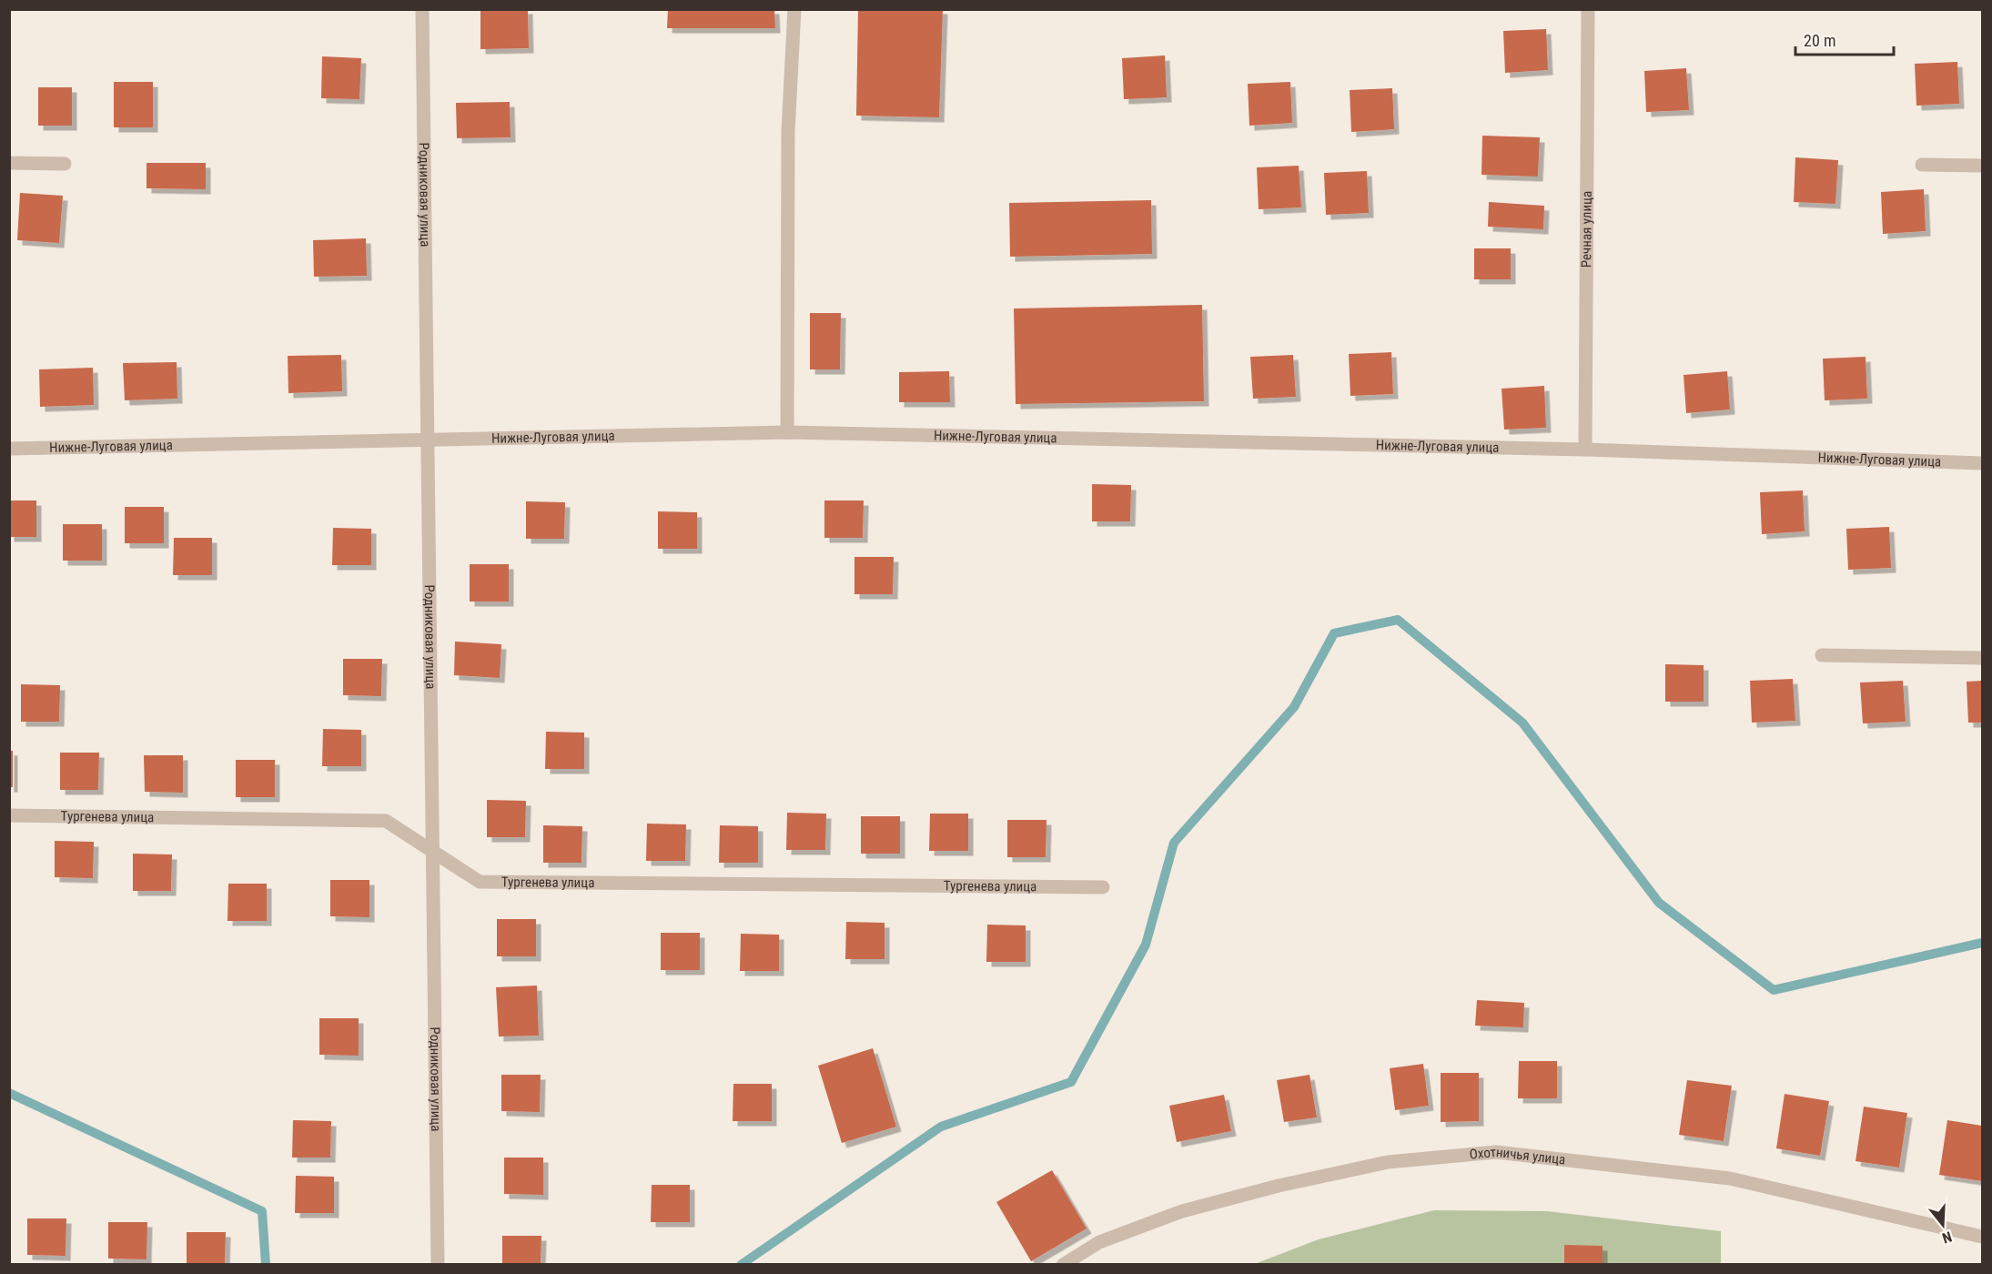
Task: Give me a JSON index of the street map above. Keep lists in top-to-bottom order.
{
  "streets": {
    "street": [
      "Родниковая улица",
      "Речная улица",
      "Нижне-Луговая улица",
      "Тургенева улица",
      "Охотничья улица"
    ]
  },
  "crossings": [
    ["Родниковая улица", "Нижне-Луговая улица"],
    ["Родниковая улица", "Тургенева улица"],
    ["Речная улица", "Нижне-Луговая улица"]
  ],
  "scale_bar": "20 m",
  "north": "bottom"
}
